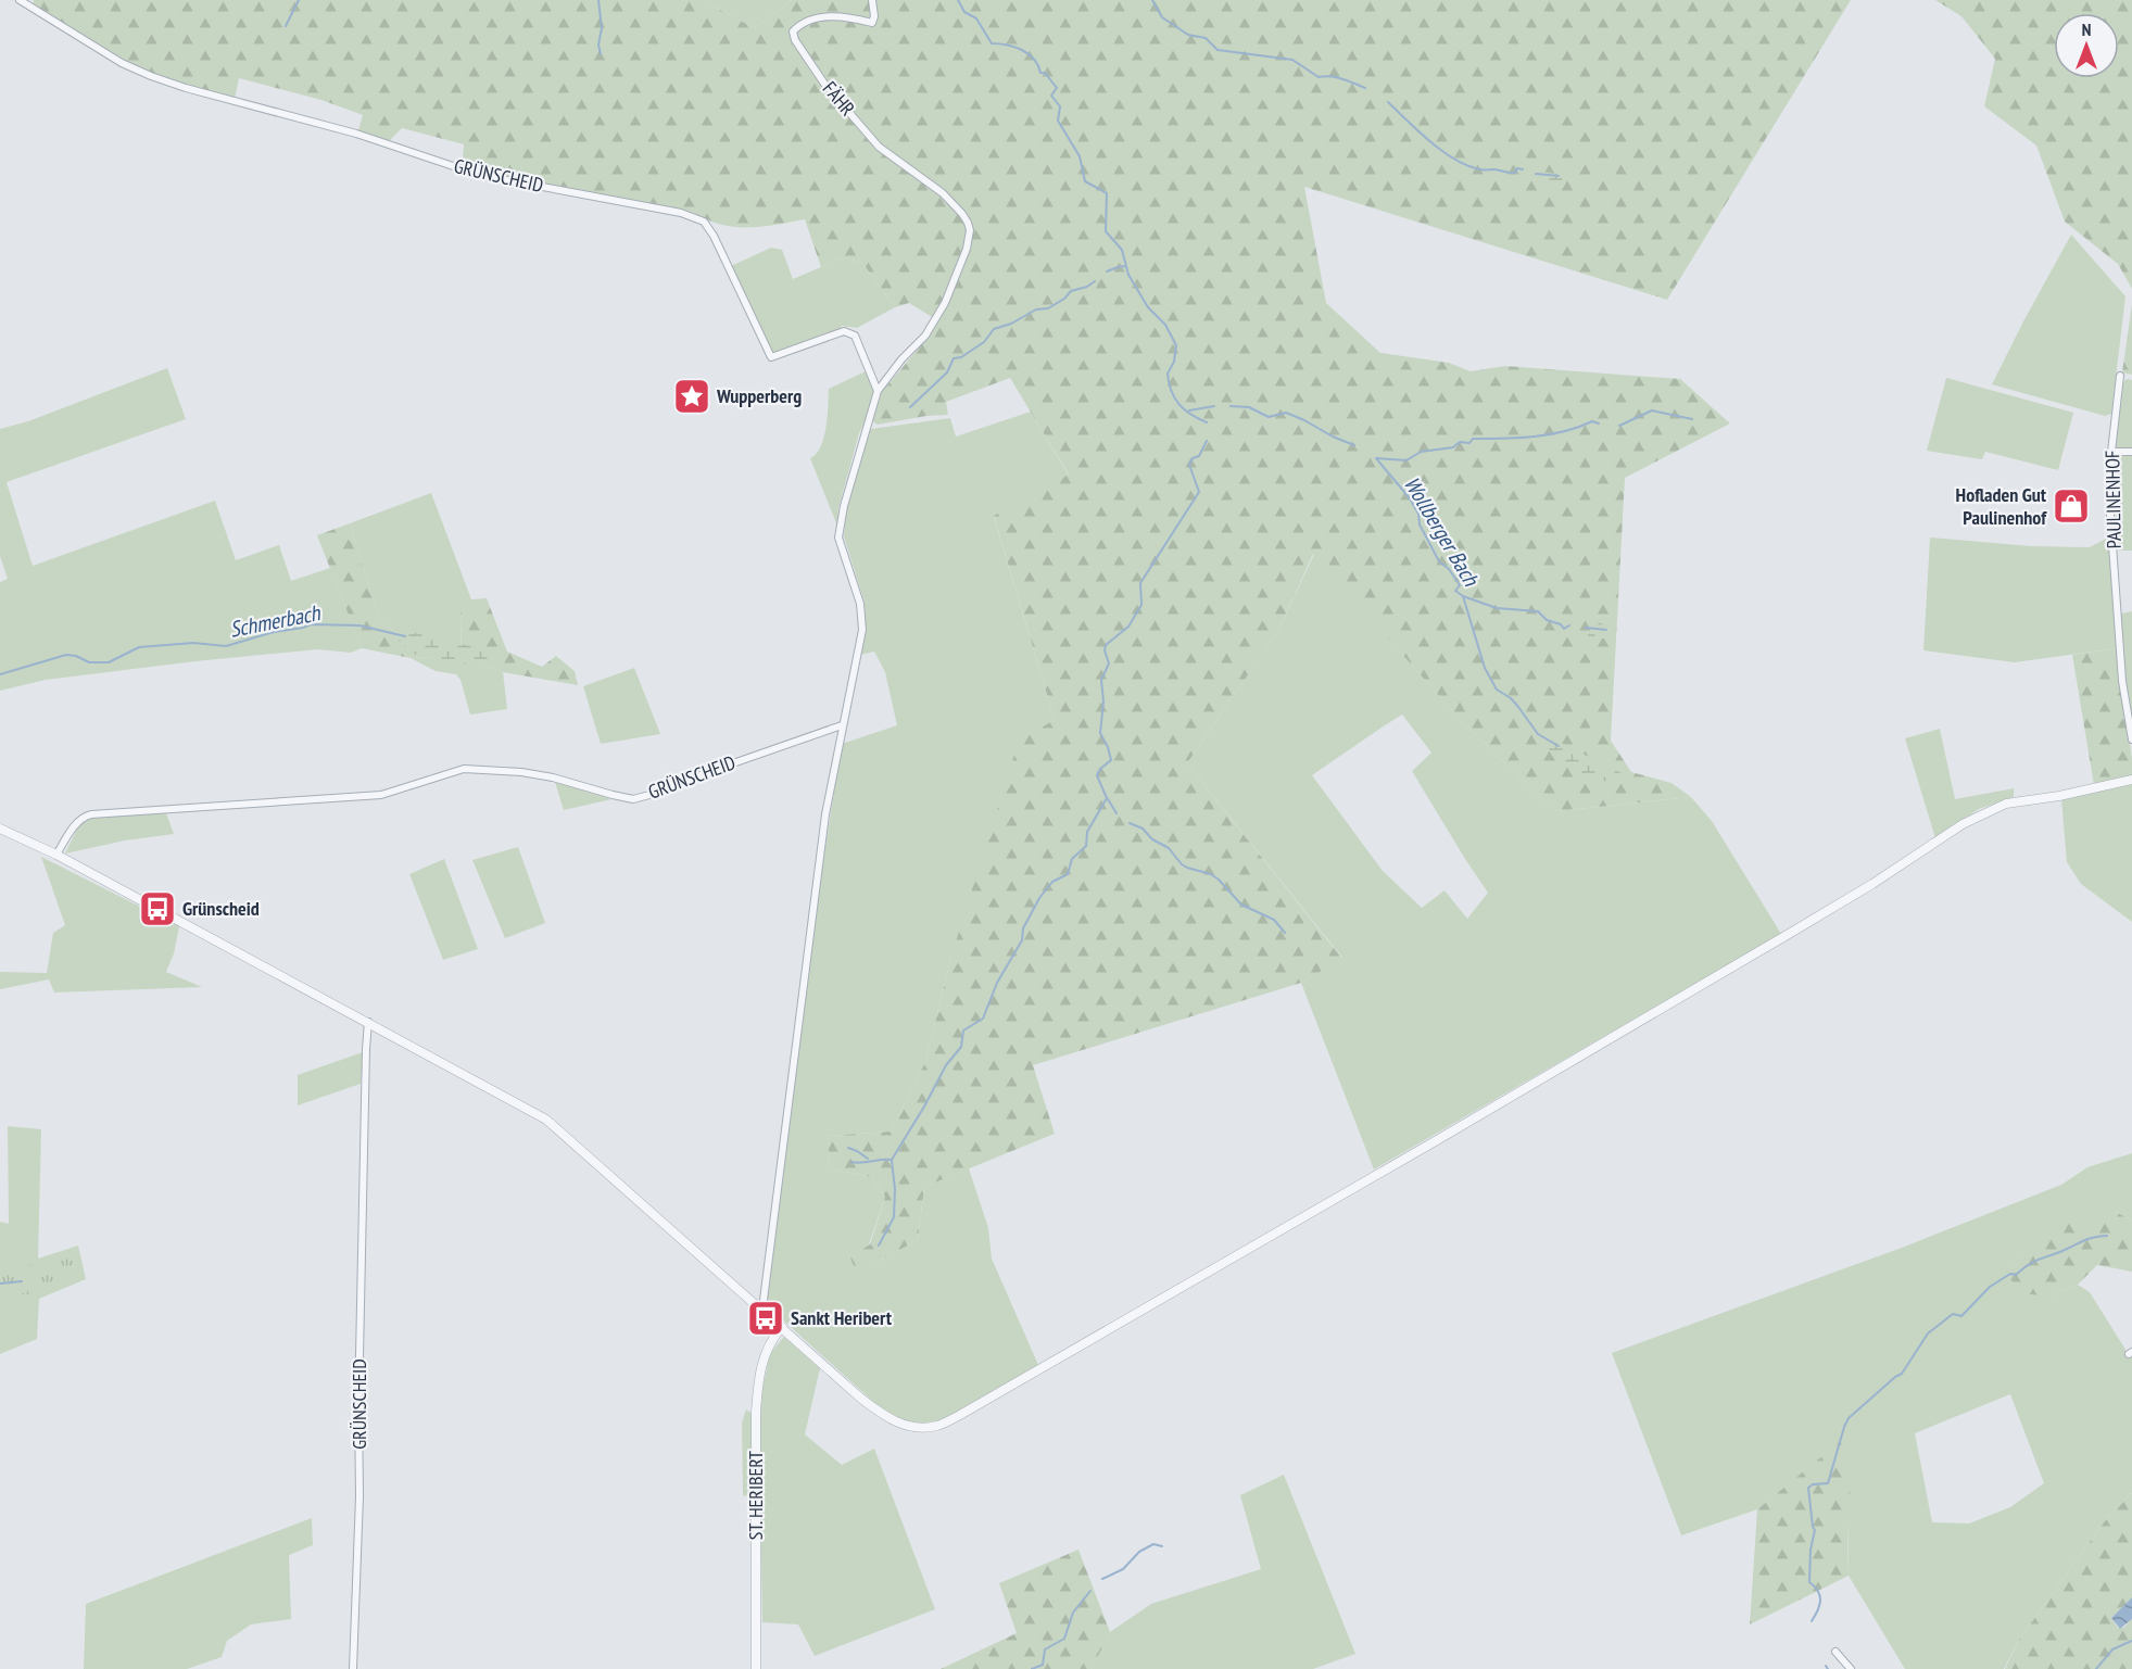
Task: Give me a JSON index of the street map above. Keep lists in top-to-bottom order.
{
  "streets": {
    "street": [
      "FÄHR",
      "GRÜNSCHEID",
      "PAULINENHOF",
      "ST. HERIBERT"
    ]
  },
  "crossings": [
    ["FÄHR", "GRÜNSCHEID"]
  ],
  "water": ["Wollberger Bach", "Schmerbach"],
  "places": {
    "place": ["Wupperberg"],
    "shop": ["Hofladen Gut Paulinenhof"],
    "bus stop": ["Grünscheid", "Sankt Heribert"]
  },
  "north": "top"
}
